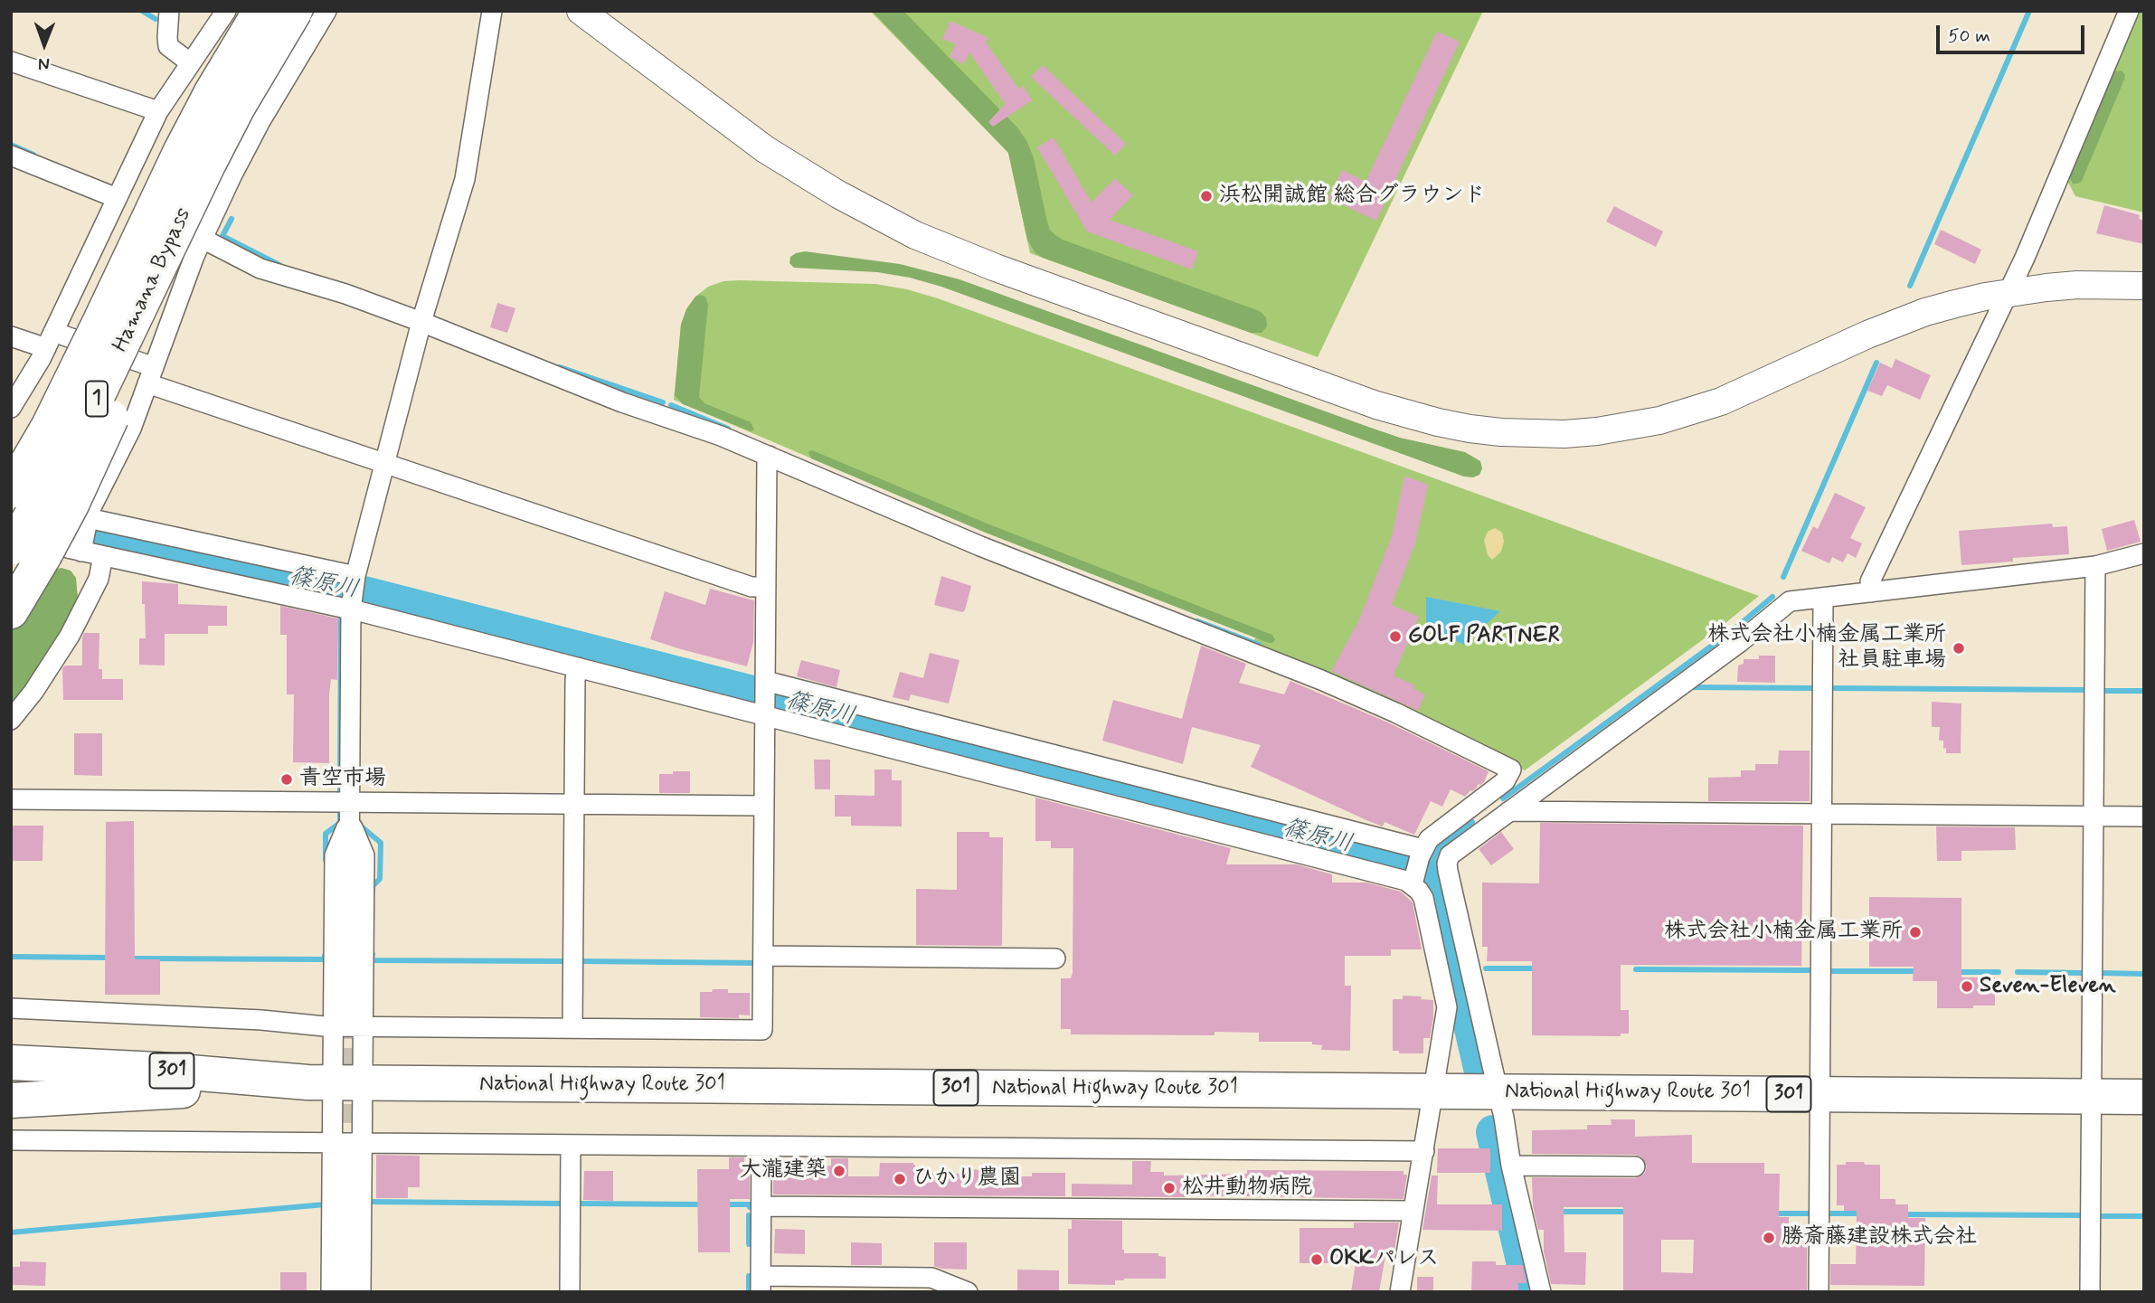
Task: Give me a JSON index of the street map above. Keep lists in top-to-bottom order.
{
  "streets": {
    "highway": [
      "Hamana Bypass",
      "1",
      "301",
      "National Highway Route 301"
    ]
  },
  "water": ["篠原川"],
  "places": [
    "浜松開誠館 総合グラウンド",
    "GOLF PARTNER",
    "株式会社小楠金属工業所 社員駐車場",
    "青空市場",
    "株式会社小楠金属工業所",
    "Seven-Eleven",
    "大瀧建築",
    "ひかり農園",
    "松井動物病院",
    "勝斎藤建設株式会社",
    "OKKパレス"
  ],
  "scale_bar": "50 m",
  "north": "bottom"
}
